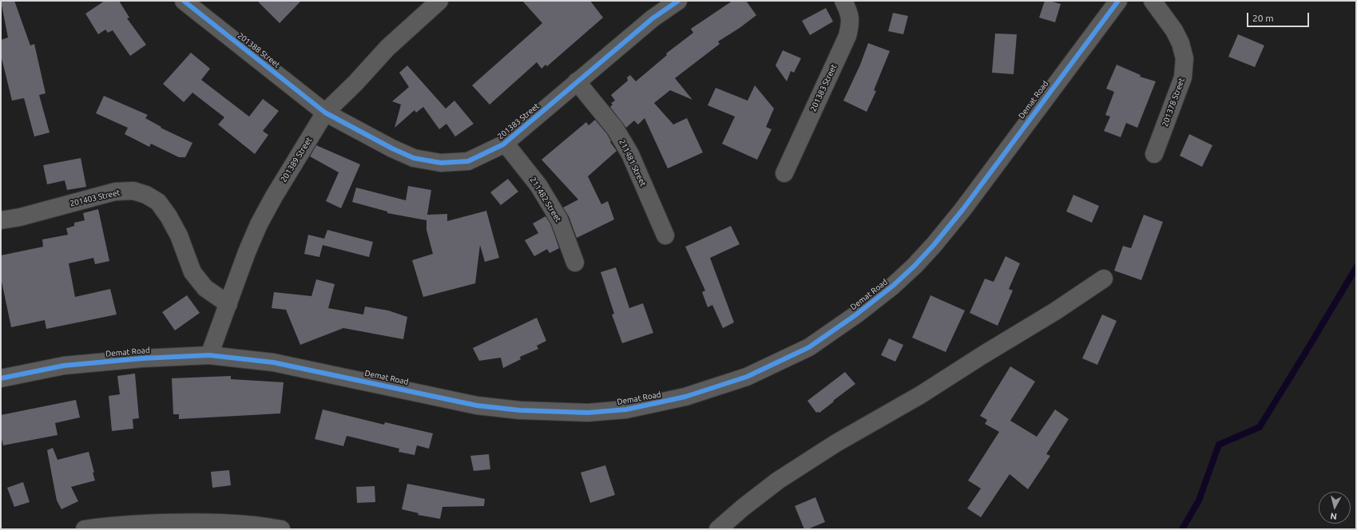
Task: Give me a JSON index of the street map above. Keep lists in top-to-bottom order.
{
  "streets": {
    "street": [
      "201388 Street",
      "201383 Street",
      "Demat Road",
      "201378 Street",
      "201389 Street",
      "211481 Street",
      "201403 Street",
      "211482 Street"
    ]
  },
  "crossings": [
    ["201388 Street", "201383 Street"],
    ["201388 Street", "201389 Street"],
    ["201383 Street", "201389 Street"],
    ["201383 Street", "211481 Street"],
    ["201383 Street", "211482 Street"],
    ["Demat Road", "201389 Street"],
    ["201389 Street", "201403 Street"]
  ],
  "scale_bar": "20 m",
  "north": "bottom"
}
